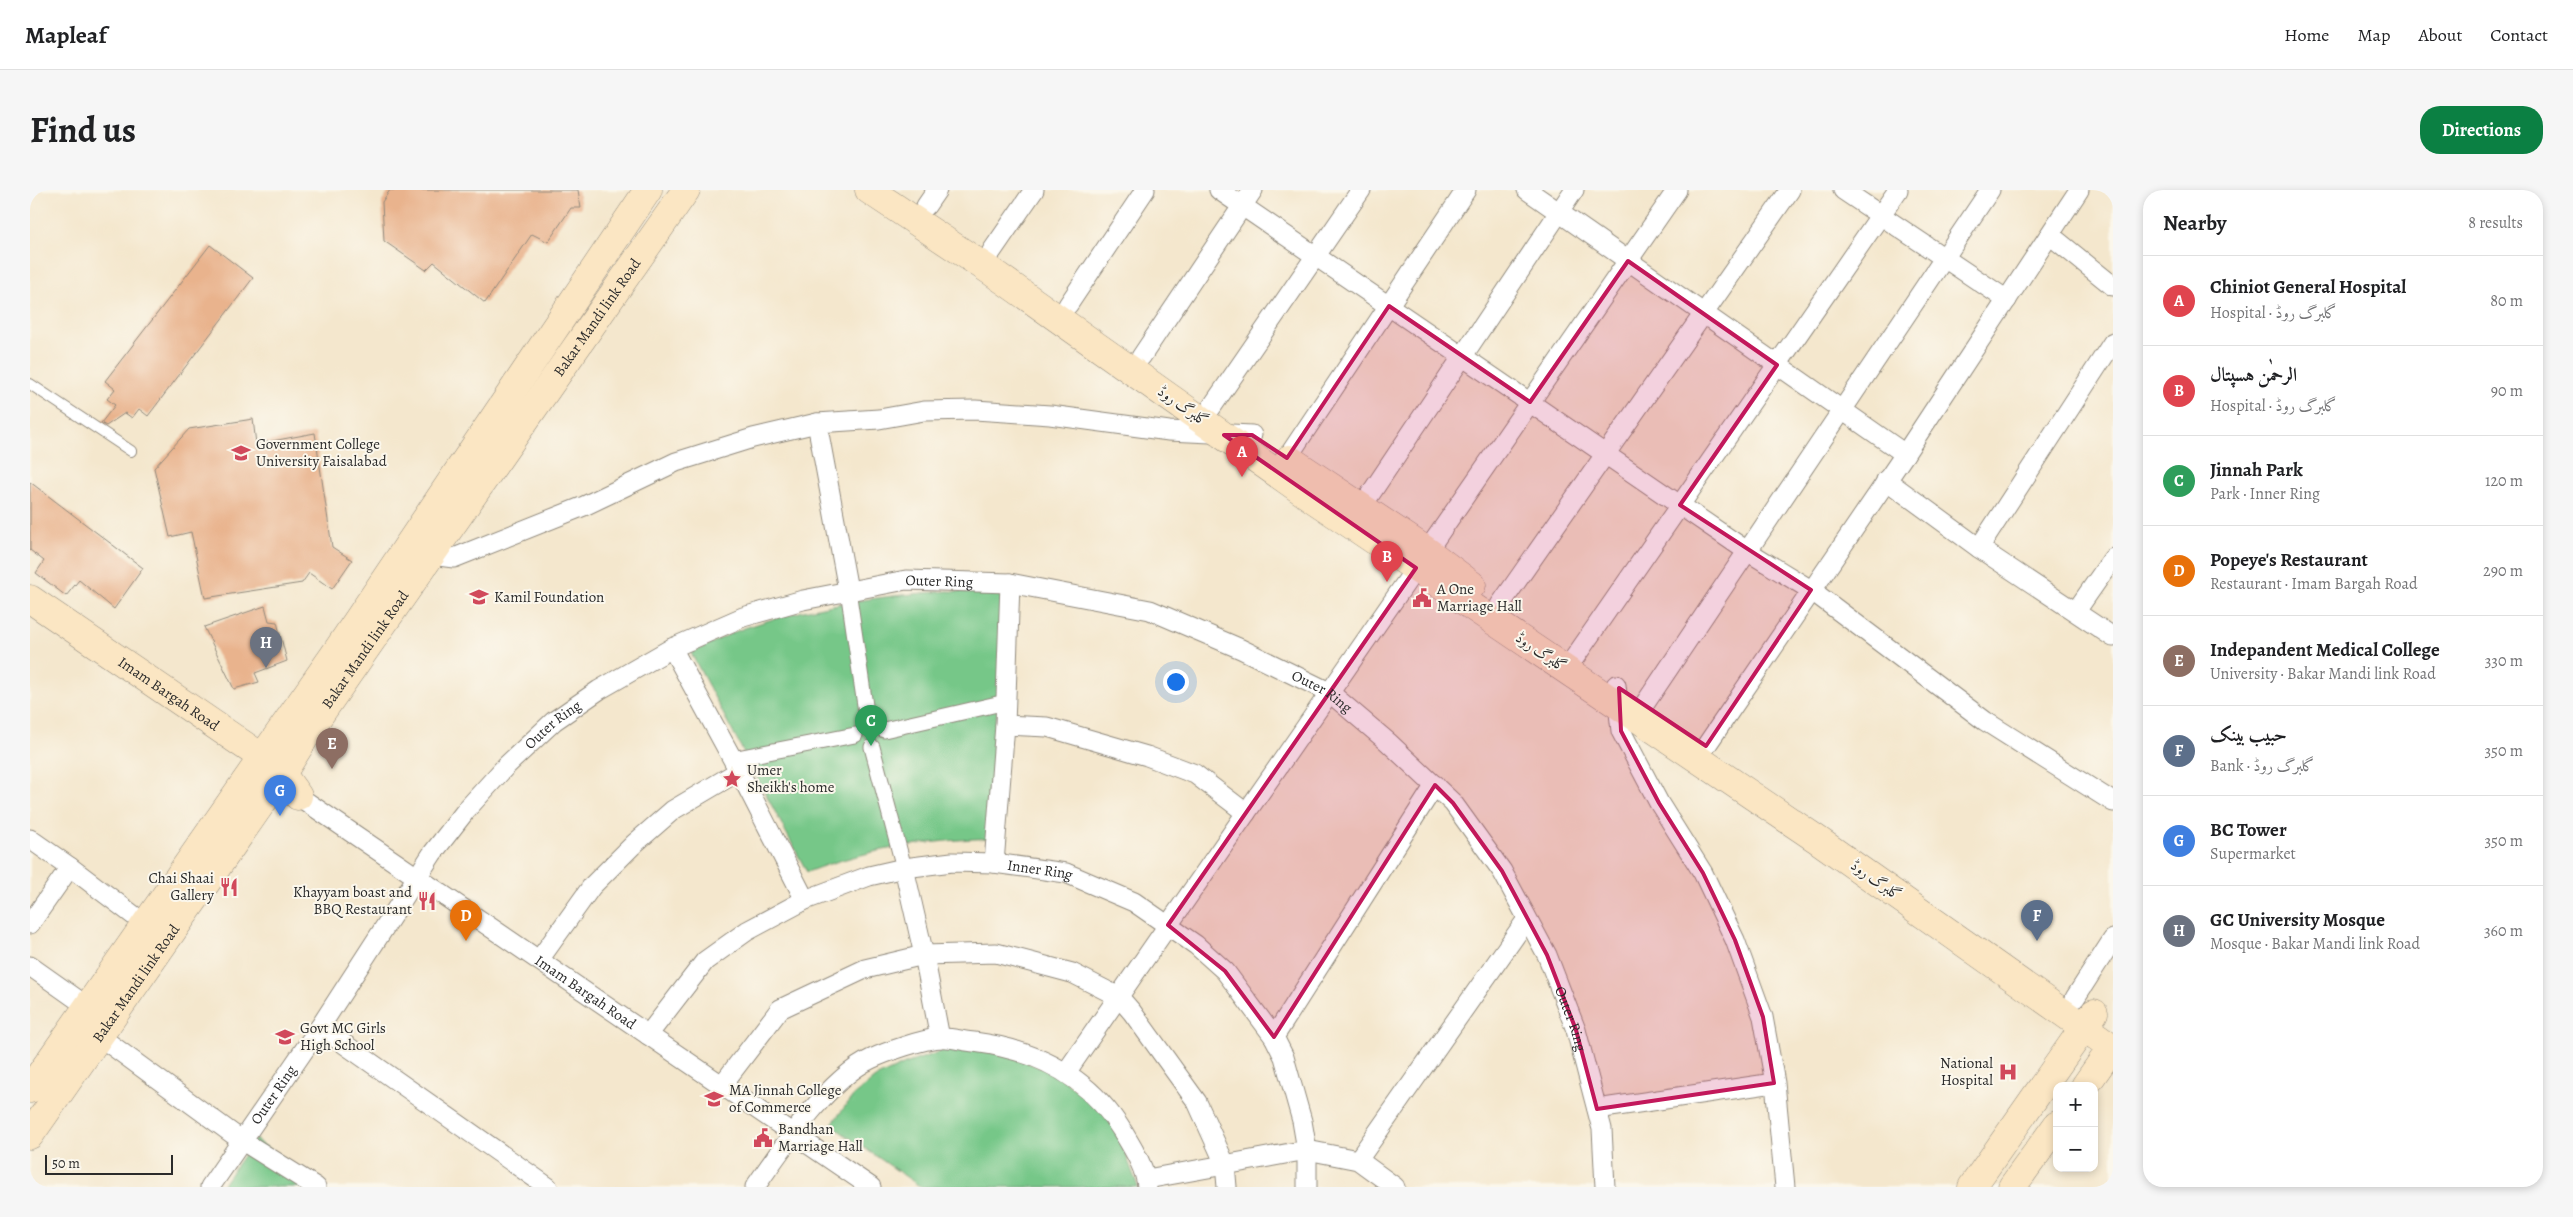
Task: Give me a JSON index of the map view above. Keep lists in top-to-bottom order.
{
  "streets": {
    "main road": ["Bakar Mandi link Road", "گلبرگ روڈ", "Imam Bargah Road"],
    "street": ["Outer Ring", "Inner Ring"]
  },
  "crossings": [
    ["Bakar Mandi link Road", "Imam Bargah Road"],
    ["Outer Ring", "Imam Bargah Road"],
    ["Imam Bargah Road", "Inner Ring"]
  ],
  "places": {
    "school or university": [
      "Government College University Faisalabad",
      "Kamil Foundation",
      "Govt MC Girls High School",
      "MA Jinnah College of Commerce"
    ],
    "public building": ["A One Marriage Hall", "Bandhan Marriage Hall"],
    "place": ["Umer Sheikh's home"],
    "restaurant": ["Chai Shaai Gallery", "Khayyam boast and BBQ Restaurant"],
    "hospital": ["National Hospital"]
  },
  "scale_bar": "50 m",
  "page": {
    "header": "Mapleaf",
    "nav": [
      "Home",
      "Map",
      "About",
      "Contact"
    ],
    "title": "Find us",
    "buttons": "Directions",
    "heading": ["Nearby", "8 results"],
    "list": [
      {
        "mark": "A",
        "name": "Chiniot General Hospital",
        "note": "Hospital · گلبرگ روڈ",
        "value": "80 m"
      },
      {
        "mark": "B",
        "name": "الرحمٰن ہسپتال",
        "note": "Hospital · گلبرگ روڈ",
        "value": "90 m"
      },
      {
        "mark": "C",
        "name": "Jinnah Park",
        "note": "Park · Inner Ring",
        "value": "120 m"
      },
      {
        "mark": "D",
        "name": "Popeye's Restaurant",
        "note": "Restaurant · Imam Bargah Road",
        "value": "290 m"
      },
      {
        "mark": "E",
        "name": "Indepandent Medical College",
        "note": "University · Bakar Mandi link Road",
        "value": "330 m"
      },
      {
        "mark": "F",
        "name": "حبیب بینک",
        "note": "Bank · گلبرگ روڈ",
        "value": "350 m"
      },
      {
        "mark": "G",
        "name": "BC Tower",
        "note": "Supermarket",
        "value": "350 m"
      },
      {
        "mark": "H",
        "name": "GC University Mosque",
        "note": "Mosque · Bakar Mandi link Road",
        "value": "360 m"
      }
    ],
    "pins": [
      "A",
      "B",
      "H",
      "C",
      "E",
      "G",
      "D",
      "F"
    ],
    "map_buttons": ["+", "−"],
    "scale": "50 m"
  }
}
